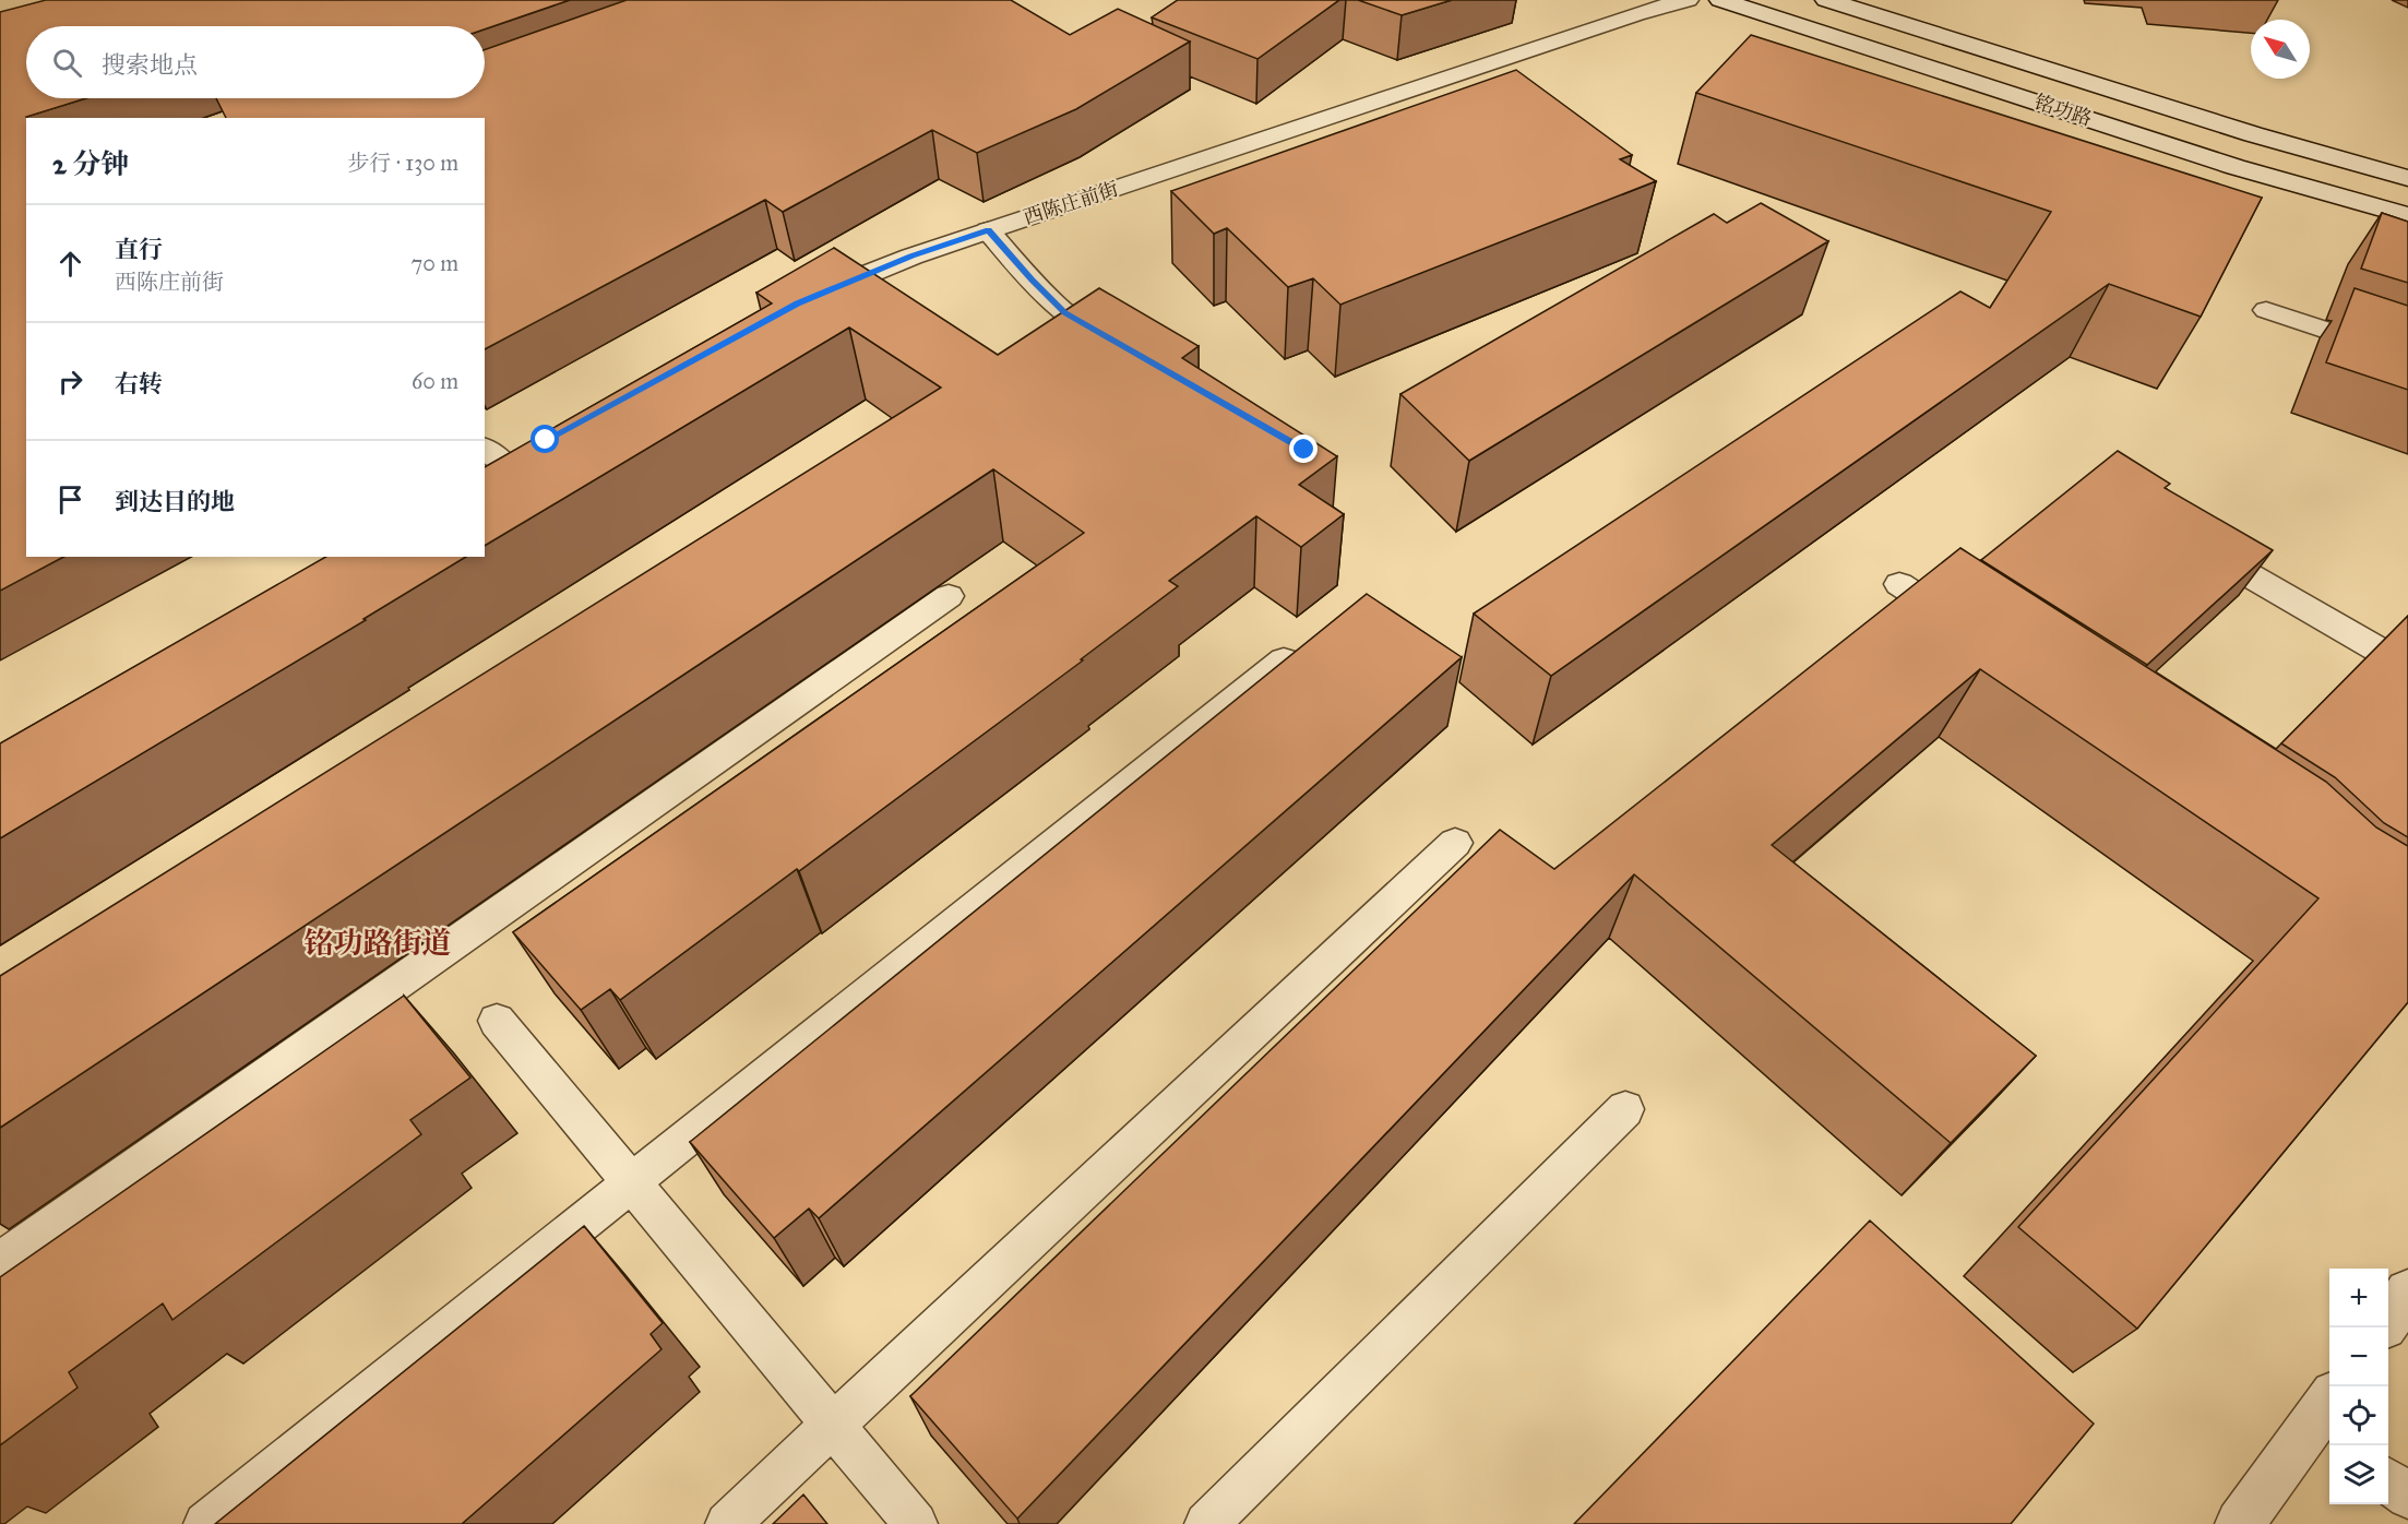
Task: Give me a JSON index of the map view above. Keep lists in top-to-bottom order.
{
  "streets": {
    "main road": ["铭功路", "西陈庄前街"]
  },
  "districts": ["铭功路街道"],
  "north": "top left",
  "page": {
    "search": "搜索地点",
    "heading": ["2 分钟", "步行 · 130 m"],
    "list": [
      ["直行", "西陈庄前街", "70 m"],
      ["右转", "60 m"],
      "到达目的地"
    ],
    "map_buttons": ["+", "−"]
  }
}
